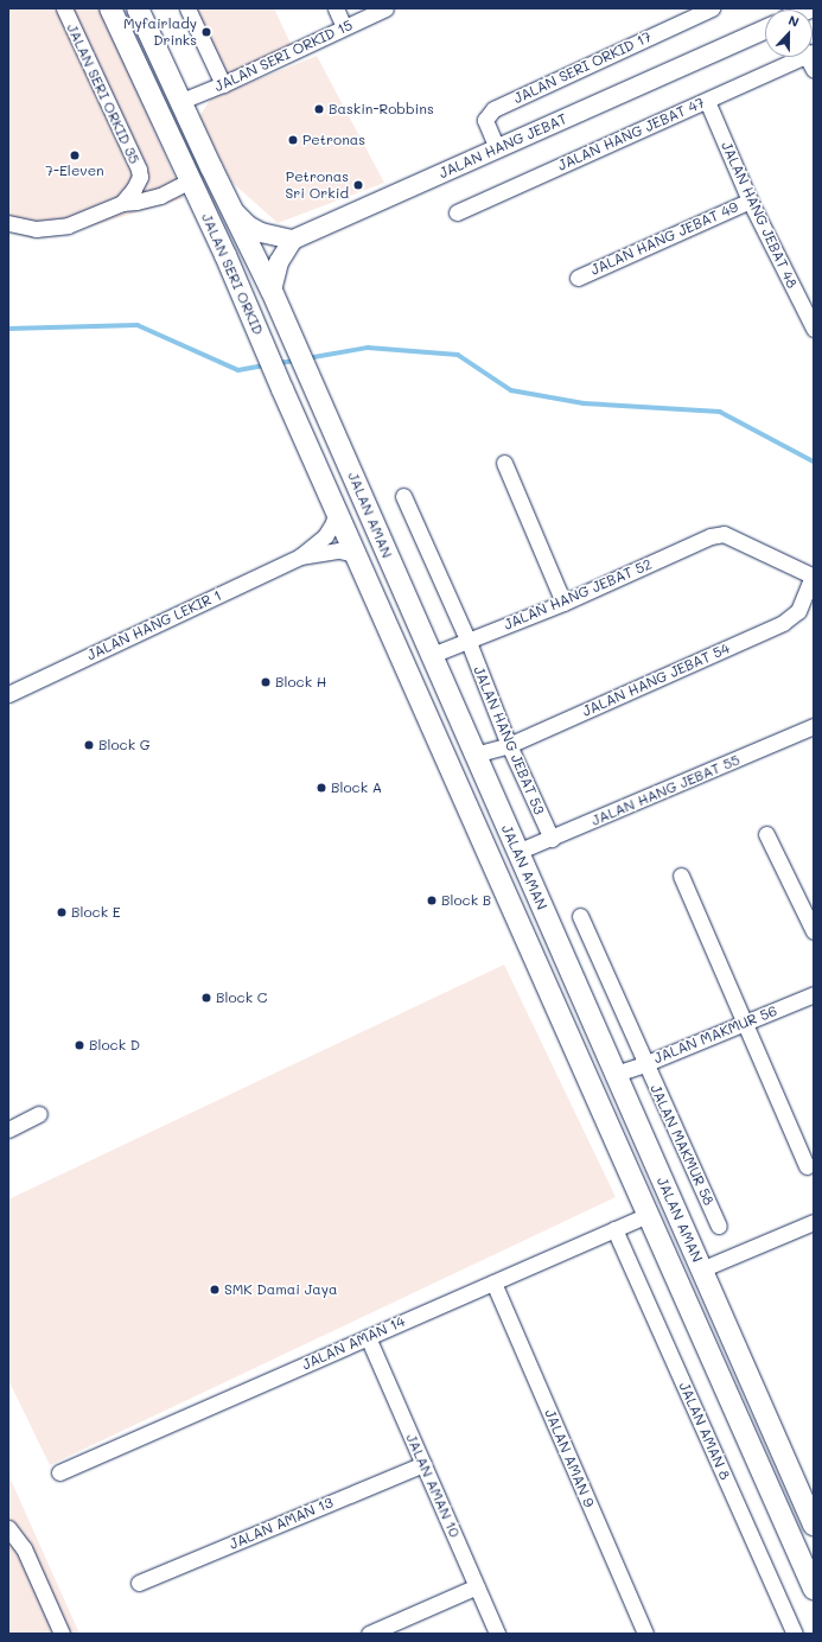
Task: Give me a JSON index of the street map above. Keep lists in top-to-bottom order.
{
  "streets": {
    "main road": ["JALAN SERI ORKID", "JALAN AMAN"],
    "street": [
      "JALAN SERI ORKID 15",
      "JALAN SERI ORKID 17",
      "JALAN SERI ORKID 35",
      "JALAN HANG JEBAT 47",
      "JALAN HANG JEBAT",
      "JALAN HANG JEBAT 48",
      "JALAN HANG JEBAT 49",
      "JALAN HANG JEBAT 52",
      "JALAN HANG LEKIR 1",
      "JALAN HANG JEBAT 54",
      "JALAN HANG JEBAT 53",
      "JALAN HANG JEBAT 55",
      "JALAN MAKMUR 56",
      "JALAN MAKMUR 58",
      "JALAN AMAN 14",
      "JALAN AMAN 8",
      "JALAN AMAN 9",
      "JALAN AMAN 10",
      "JALAN AMAN 13"
    ]
  },
  "crossings": [
    ["JALAN SERI ORKID 15", "JALAN SERI ORKID"],
    ["JALAN SERI ORKID 17", "JALAN HANG JEBAT"],
    ["JALAN HANG JEBAT 47", "JALAN HANG JEBAT 48"],
    ["JALAN HANG JEBAT 48", "JALAN HANG JEBAT 49"],
    ["JALAN SERI ORKID", "JALAN AMAN"],
    ["JALAN SERI ORKID", "JALAN HANG LEKIR 1"],
    ["JALAN AMAN", "JALAN HANG JEBAT 52"],
    ["JALAN AMAN", "JALAN HANG LEKIR 1"],
    ["JALAN AMAN", "JALAN HANG JEBAT 54"],
    ["JALAN AMAN", "JALAN HANG JEBAT 55"],
    ["JALAN AMAN", "JALAN MAKMUR 56"],
    ["JALAN AMAN", "JALAN AMAN 14"],
    ["JALAN HANG JEBAT 52", "JALAN HANG JEBAT 54"],
    ["JALAN HANG JEBAT 52", "JALAN HANG JEBAT 53"],
    ["JALAN HANG JEBAT 54", "JALAN HANG JEBAT 53"],
    ["JALAN HANG JEBAT 53", "JALAN HANG JEBAT 55"],
    ["JALAN MAKMUR 56", "JALAN MAKMUR 58"],
    ["JALAN AMAN 14", "JALAN AMAN 8"],
    ["JALAN AMAN 14", "JALAN AMAN 9"],
    ["JALAN AMAN 14", "JALAN AMAN 10"],
    ["JALAN AMAN 10", "JALAN AMAN 13"]
  ],
  "places": [
    "Myfairlady Drinks",
    "Baskin-Robbins",
    "Petronas",
    "7-Eleven",
    "Petronas Sri Orkid",
    "Block H",
    "Block G",
    "Block A",
    "Block B",
    "Block E",
    "Block C",
    "Block D",
    "SMK Damai Jaya"
  ],
  "north": "top"
}
